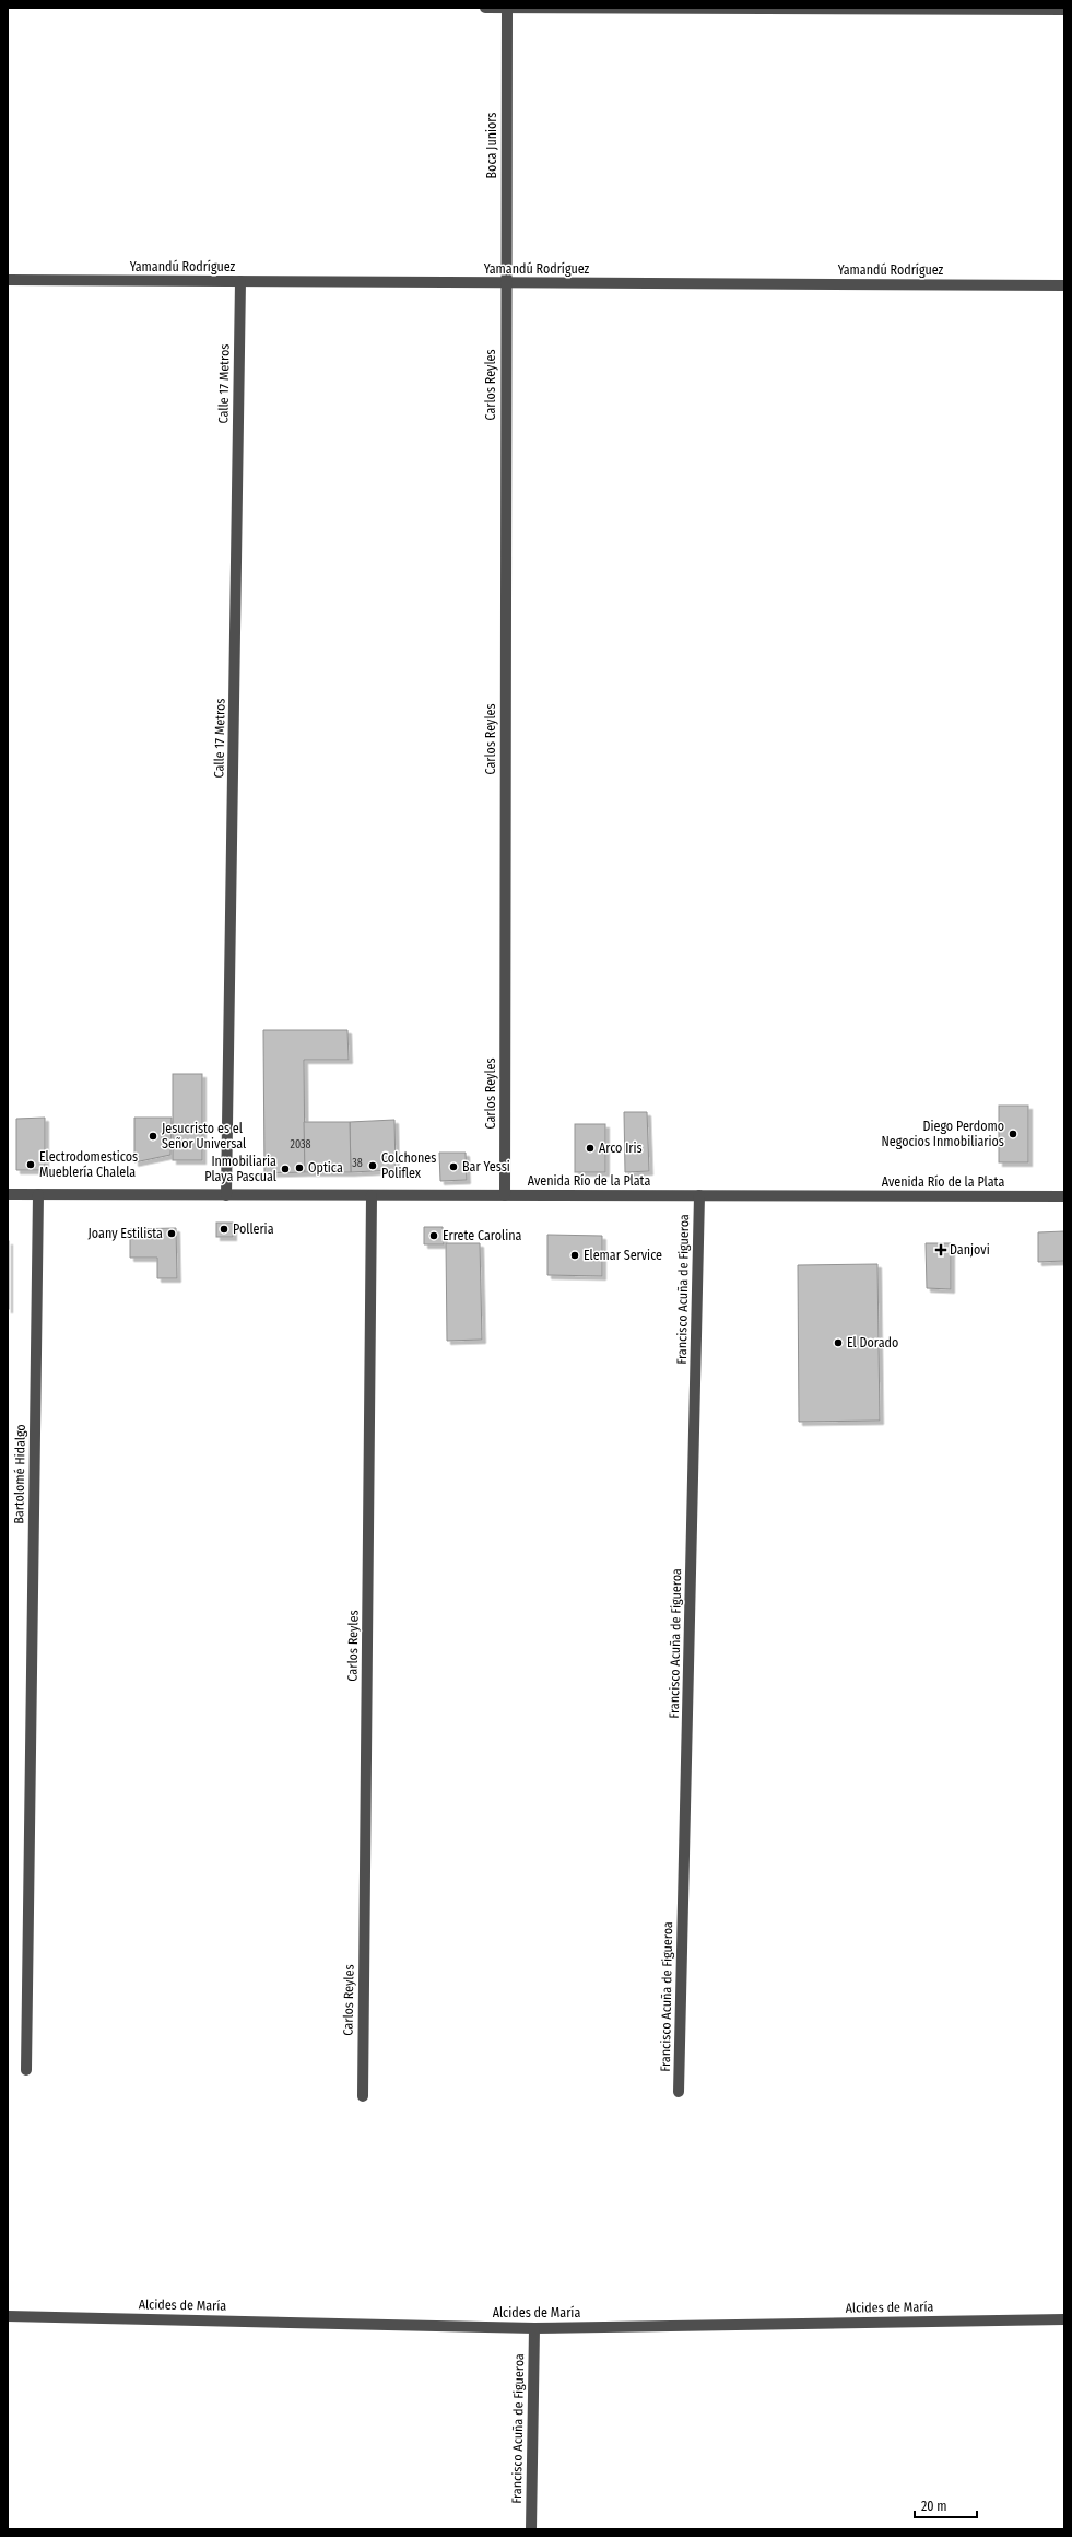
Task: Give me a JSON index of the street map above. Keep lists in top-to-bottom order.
{
  "streets": {
    "street": [
      "Boca Juniors",
      "Yamandú Rodríguez",
      "Calle 17 Metros",
      "Carlos Reyles",
      "Avenida Río de la Plata",
      "Francisco Acuña de Figueroa",
      "Bartolomé Hidalgo",
      "Alcides de María"
    ]
  },
  "crossings": [
    ["Boca Juniors", "Yamandú Rodríguez"],
    ["Boca Juniors", "Carlos Reyles"],
    ["Yamandú Rodríguez", "Calle 17 Metros"],
    ["Yamandú Rodríguez", "Carlos Reyles"],
    ["Calle 17 Metros", "Avenida Río de la Plata"],
    ["Carlos Reyles", "Avenida Río de la Plata"],
    ["Avenida Río de la Plata", "Francisco Acuña de Figueroa"],
    ["Avenida Río de la Plata", "Bartolomé Hidalgo"],
    ["Francisco Acuña de Figueroa", "Alcides de María"]
  ],
  "places": {
    "other": [
      "Diego Perdomo Negocios Inmobiliarios",
      "Jesucristo es el Señor Universal",
      "Arco Iris",
      "Electrodomesticos Mueblería Chalela",
      "Colchones Poliflex",
      "Bar Yessi",
      "Optica",
      "Inmobiliaria Playa Pascual",
      "Polleria",
      "Joany Estilista",
      "Errete Carolina",
      "Elemar Service",
      "El Dorado"
    ],
    "health": ["Danjovi"]
  },
  "house_numbers": ["2038", "38"],
  "scale_bar": "20 m"
}
